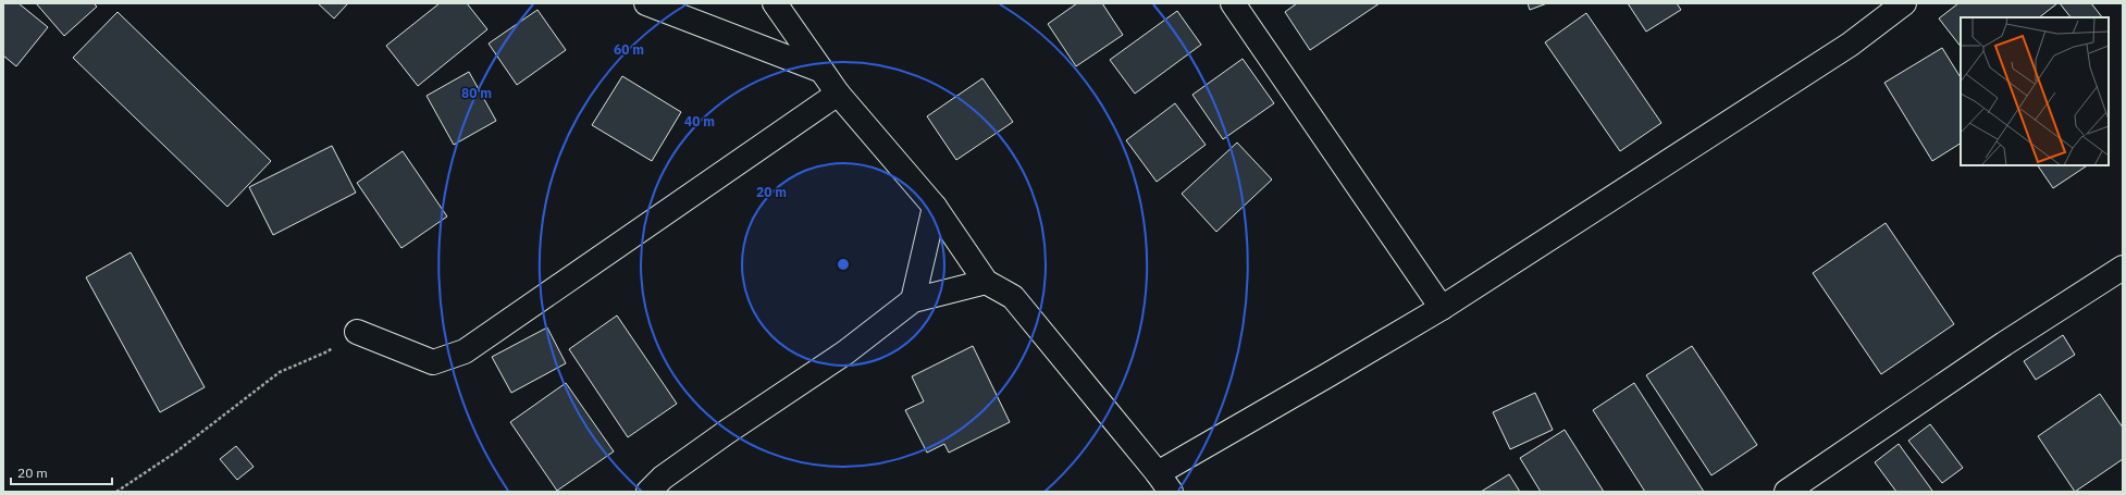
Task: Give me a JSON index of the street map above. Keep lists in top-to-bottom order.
{
  "scale_bar": "20 m",
  "rings": [
    "60 m",
    "80 m",
    "40 m",
    "20 m"
  ]
}
